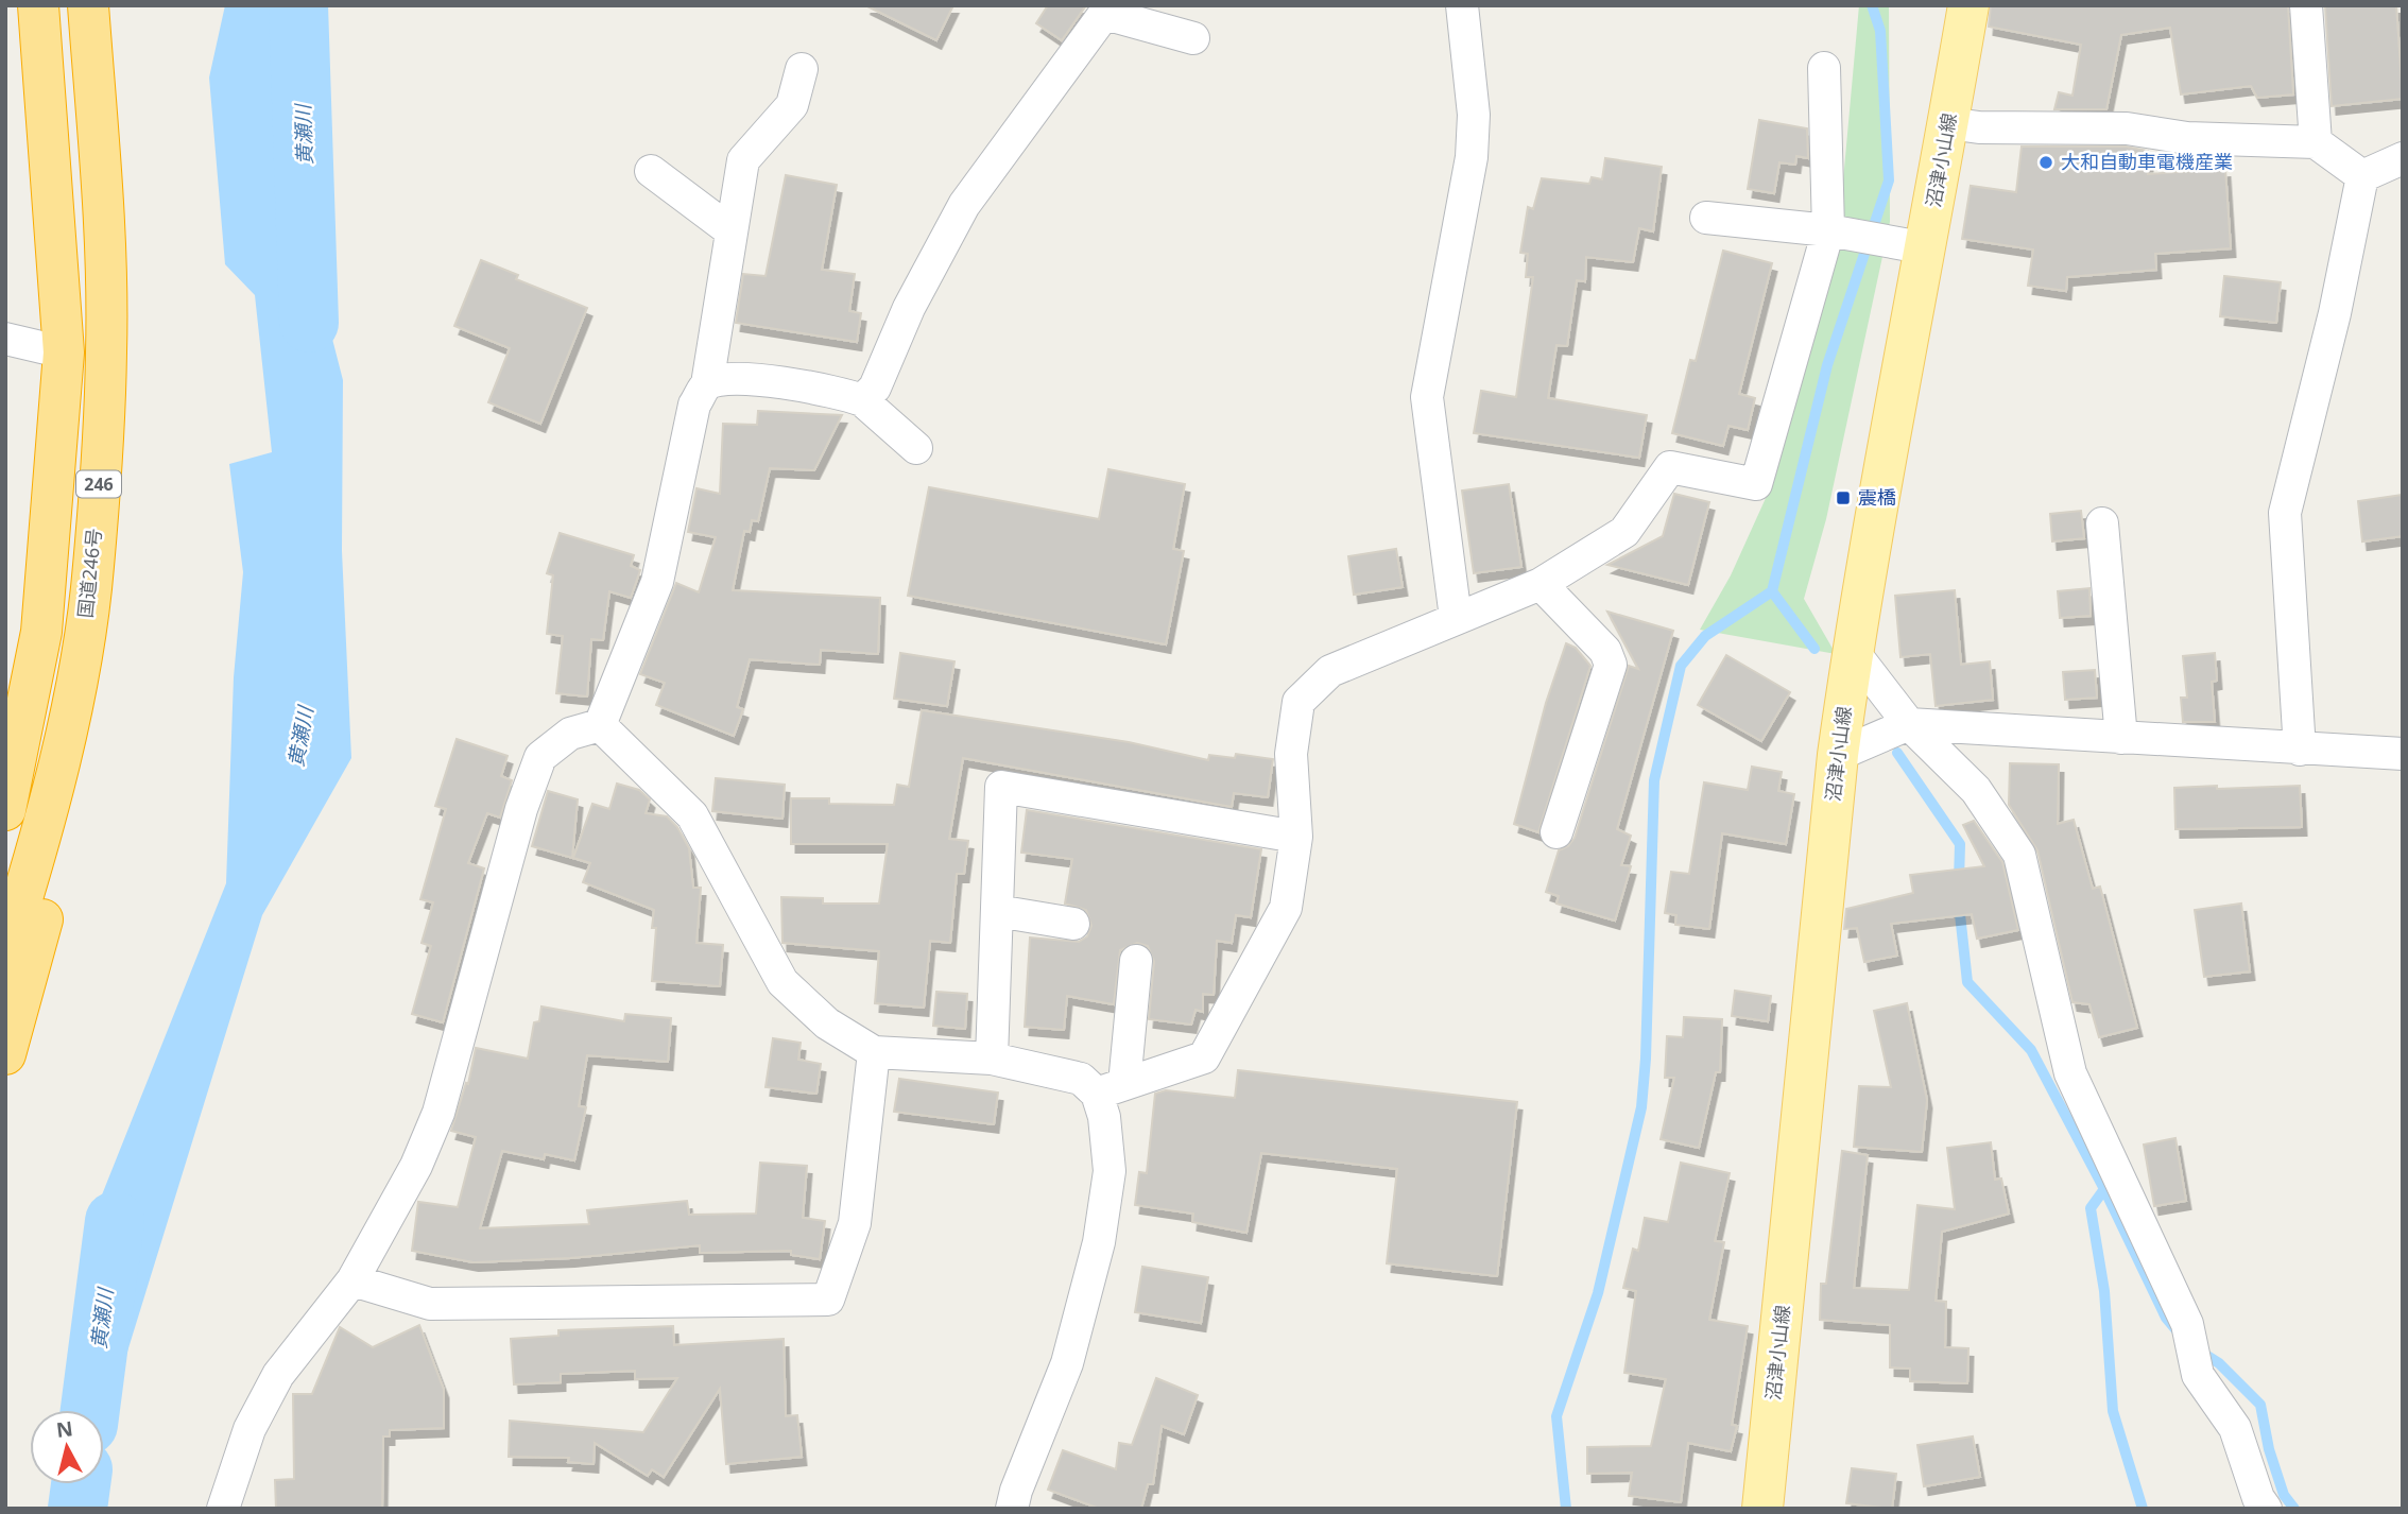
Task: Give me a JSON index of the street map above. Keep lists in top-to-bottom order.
{
  "streets": {
    "highway": ["246", "国道246号"],
    "main road": ["沼津小山線"]
  },
  "water": ["黄瀬川"],
  "places": {
    "other": ["大和自動車電機産業"],
    "transit": ["震橋"]
  },
  "north": "top"
}
